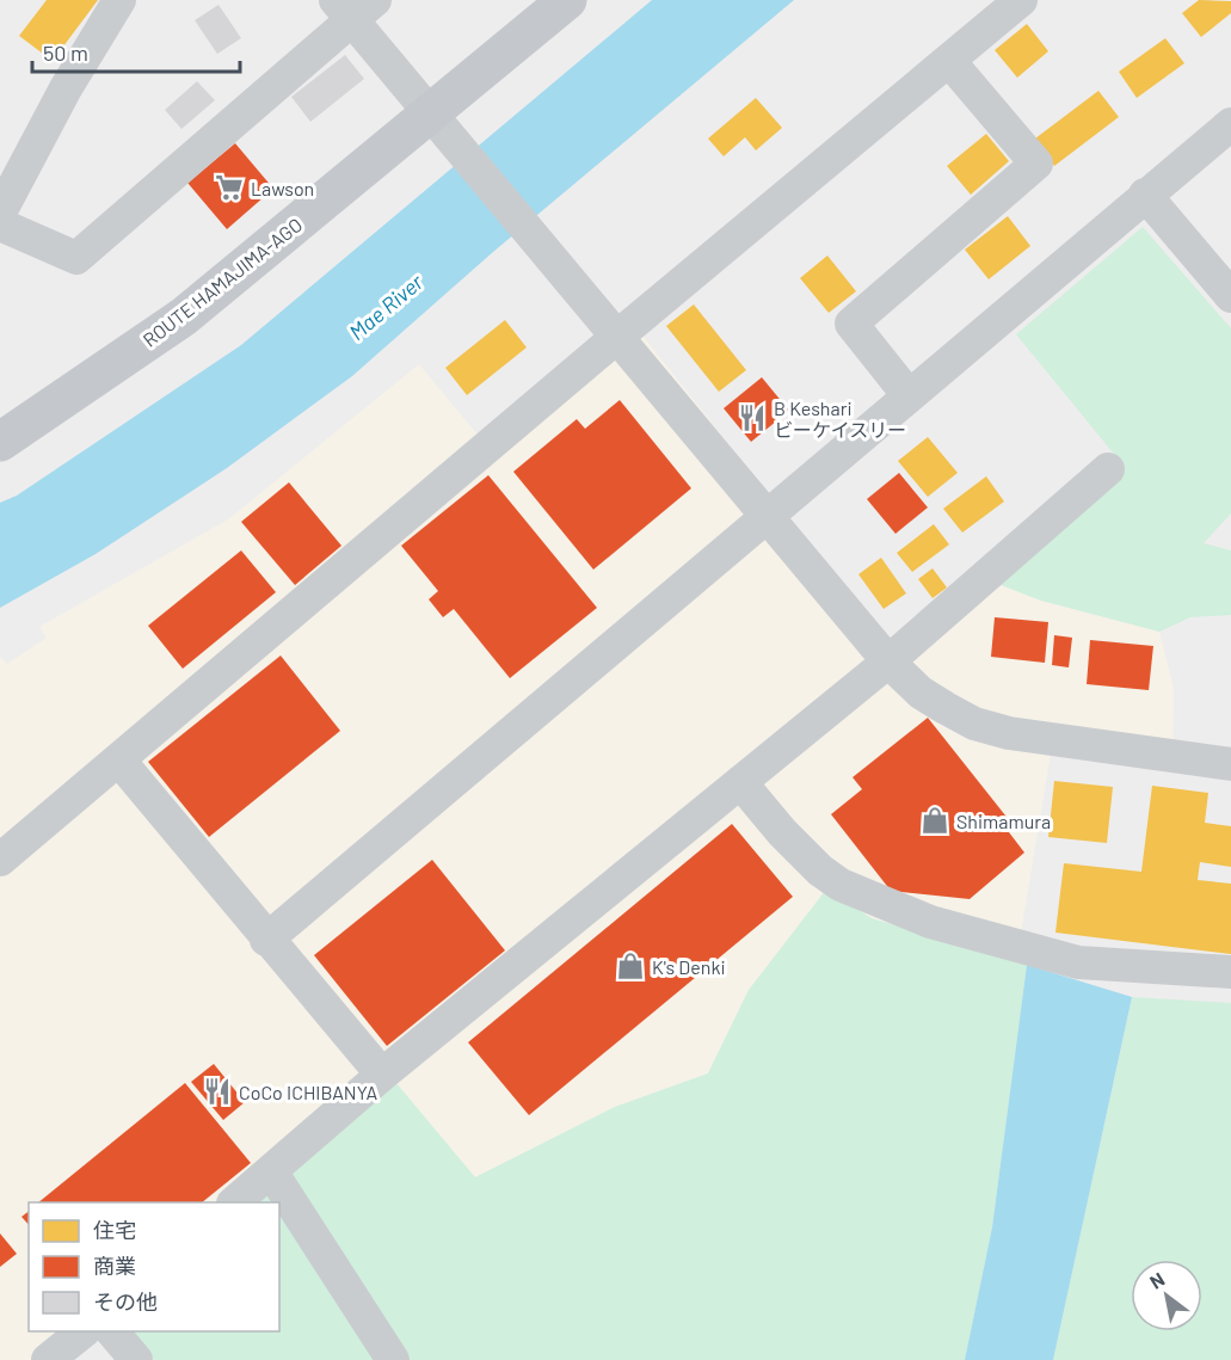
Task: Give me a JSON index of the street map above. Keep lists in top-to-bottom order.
{
  "streets": {
    "main road": ["ROUTE HAMAJIMA-AGO"]
  },
  "water": ["Mae River"],
  "places": {
    "supermarket": ["Lawson"],
    "restaurant": ["B Keshari ビーケイスリー", "CoCo ICHIBANYA"],
    "shop": ["Shimamura", "K's Denki"]
  },
  "legend": ["住宅", "商業", "その他"],
  "scale_bar": "50 m",
  "north": "top left"
}
